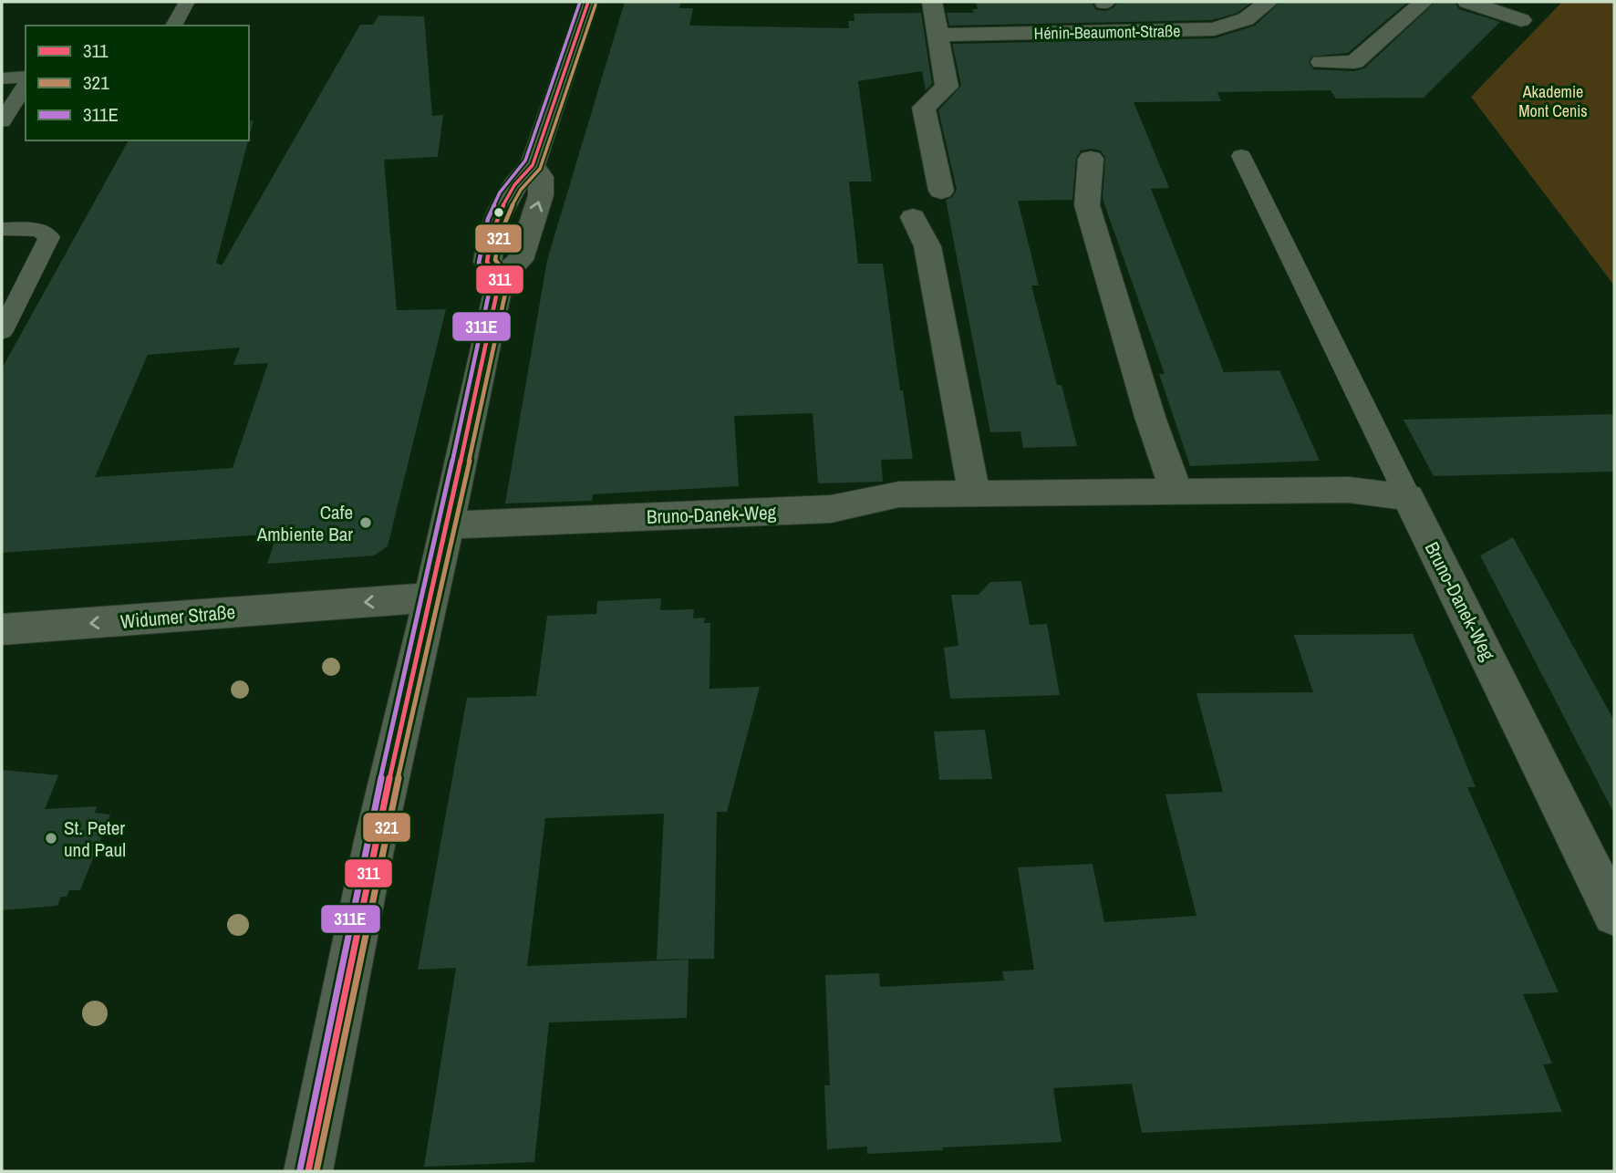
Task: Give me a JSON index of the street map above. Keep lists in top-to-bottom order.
{
  "streets": {
    "street": ["Hénin-Beaumont-Straße", "Bruno-Danek-Weg", "Widumer Straße"]
  },
  "one_way": ["Widumer Straße"],
  "parks": ["Akademie Mont Cenis"],
  "places": ["Cafe Ambiente Bar", "St. Peter und Paul"],
  "lines": ["transit line 311", "transit line 311E", "transit line 321"],
  "legend": ["311", "321", "311E"]
}
